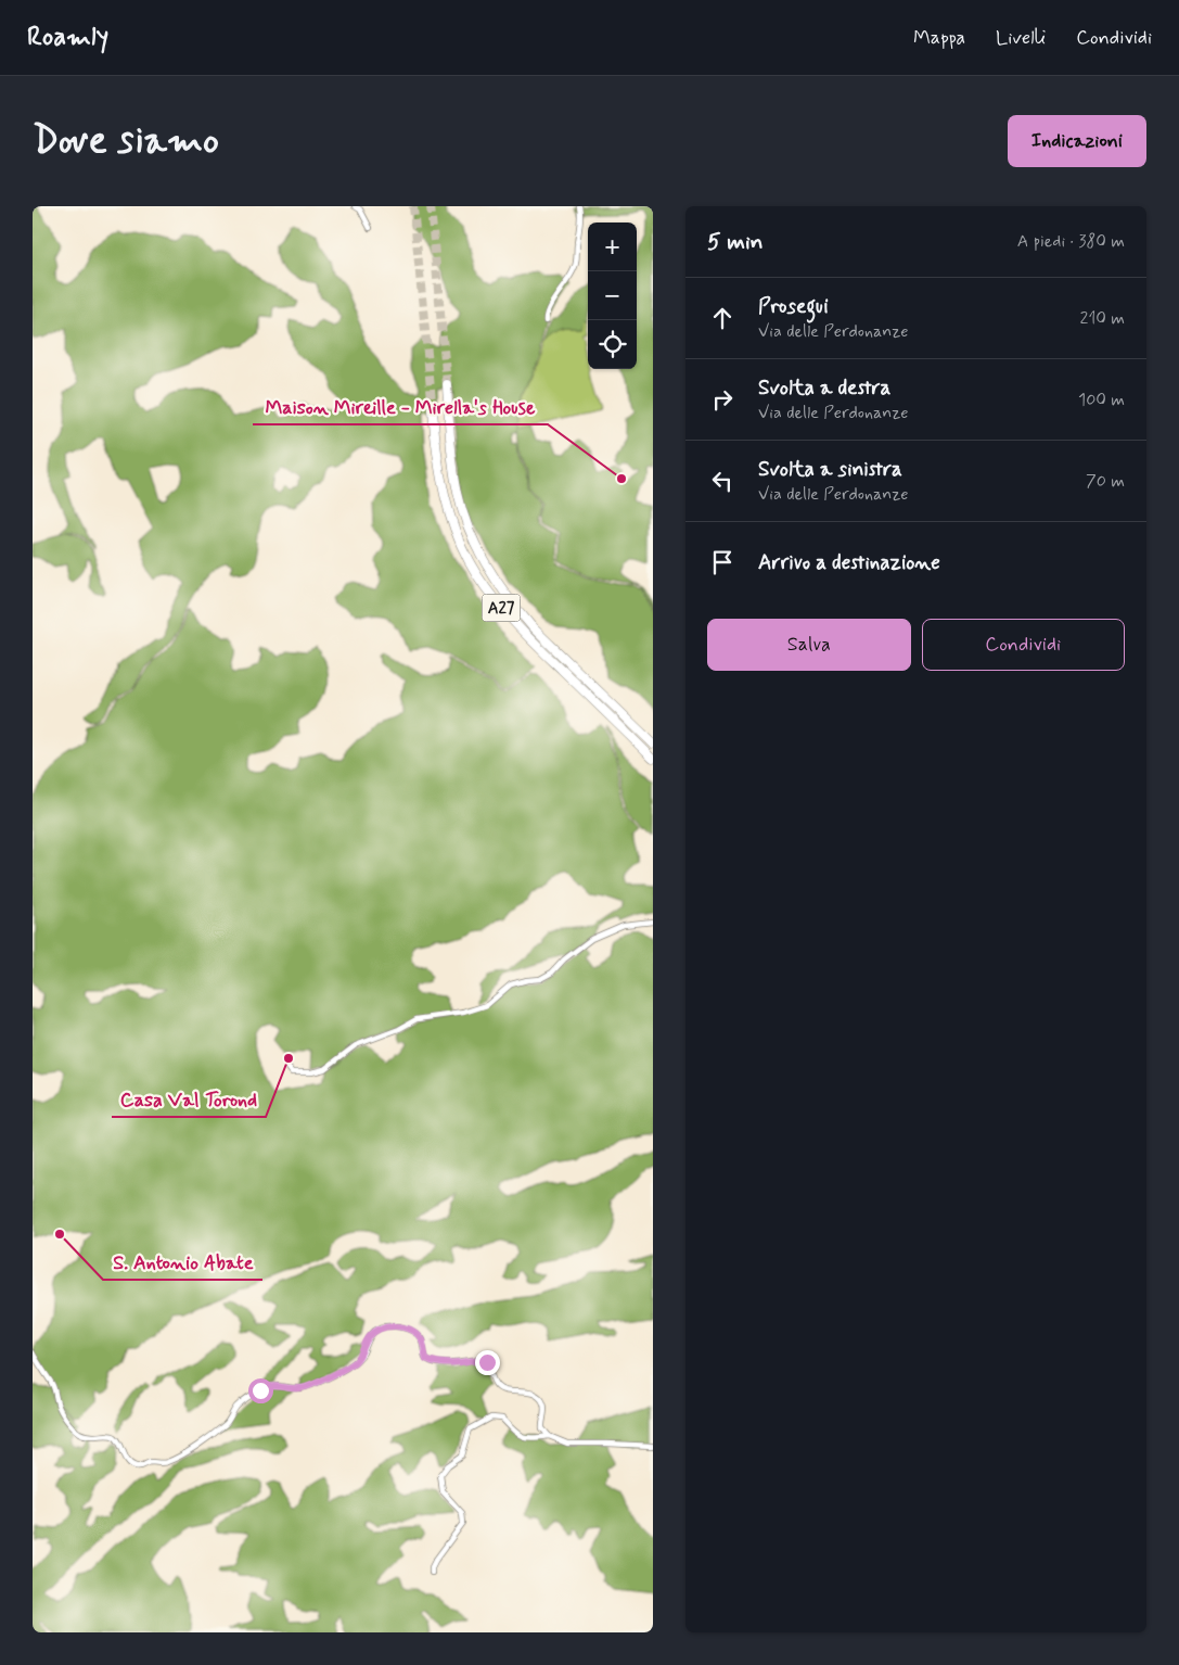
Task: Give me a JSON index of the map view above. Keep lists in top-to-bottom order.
{
  "streets": {
    "highway": ["A27"]
  },
  "places": ["Maison Mireille - Mirella's House", "Casa Val Torond", "S. Antonio Abate"],
  "page": {
    "header": "Roamly",
    "nav": ["Mappa", "Livelli", "Condividi"],
    "buttons": [
      "Indicazioni",
      ["Salva", "Condividi"]
    ],
    "title": "Dove siamo",
    "heading": ["5 min", "A piedi · 380 m"],
    "map_buttons": ["+", "−"],
    "list": [
      ["Prosegui", "Via delle Perdonanze", "210 m"],
      ["Svolta a destra", "Via delle Perdonanze", "100 m"],
      ["Svolta a sinistra", "Via delle Perdonanze", "70 m"],
      "Arrivo a destinazione"
    ]
  }
}
